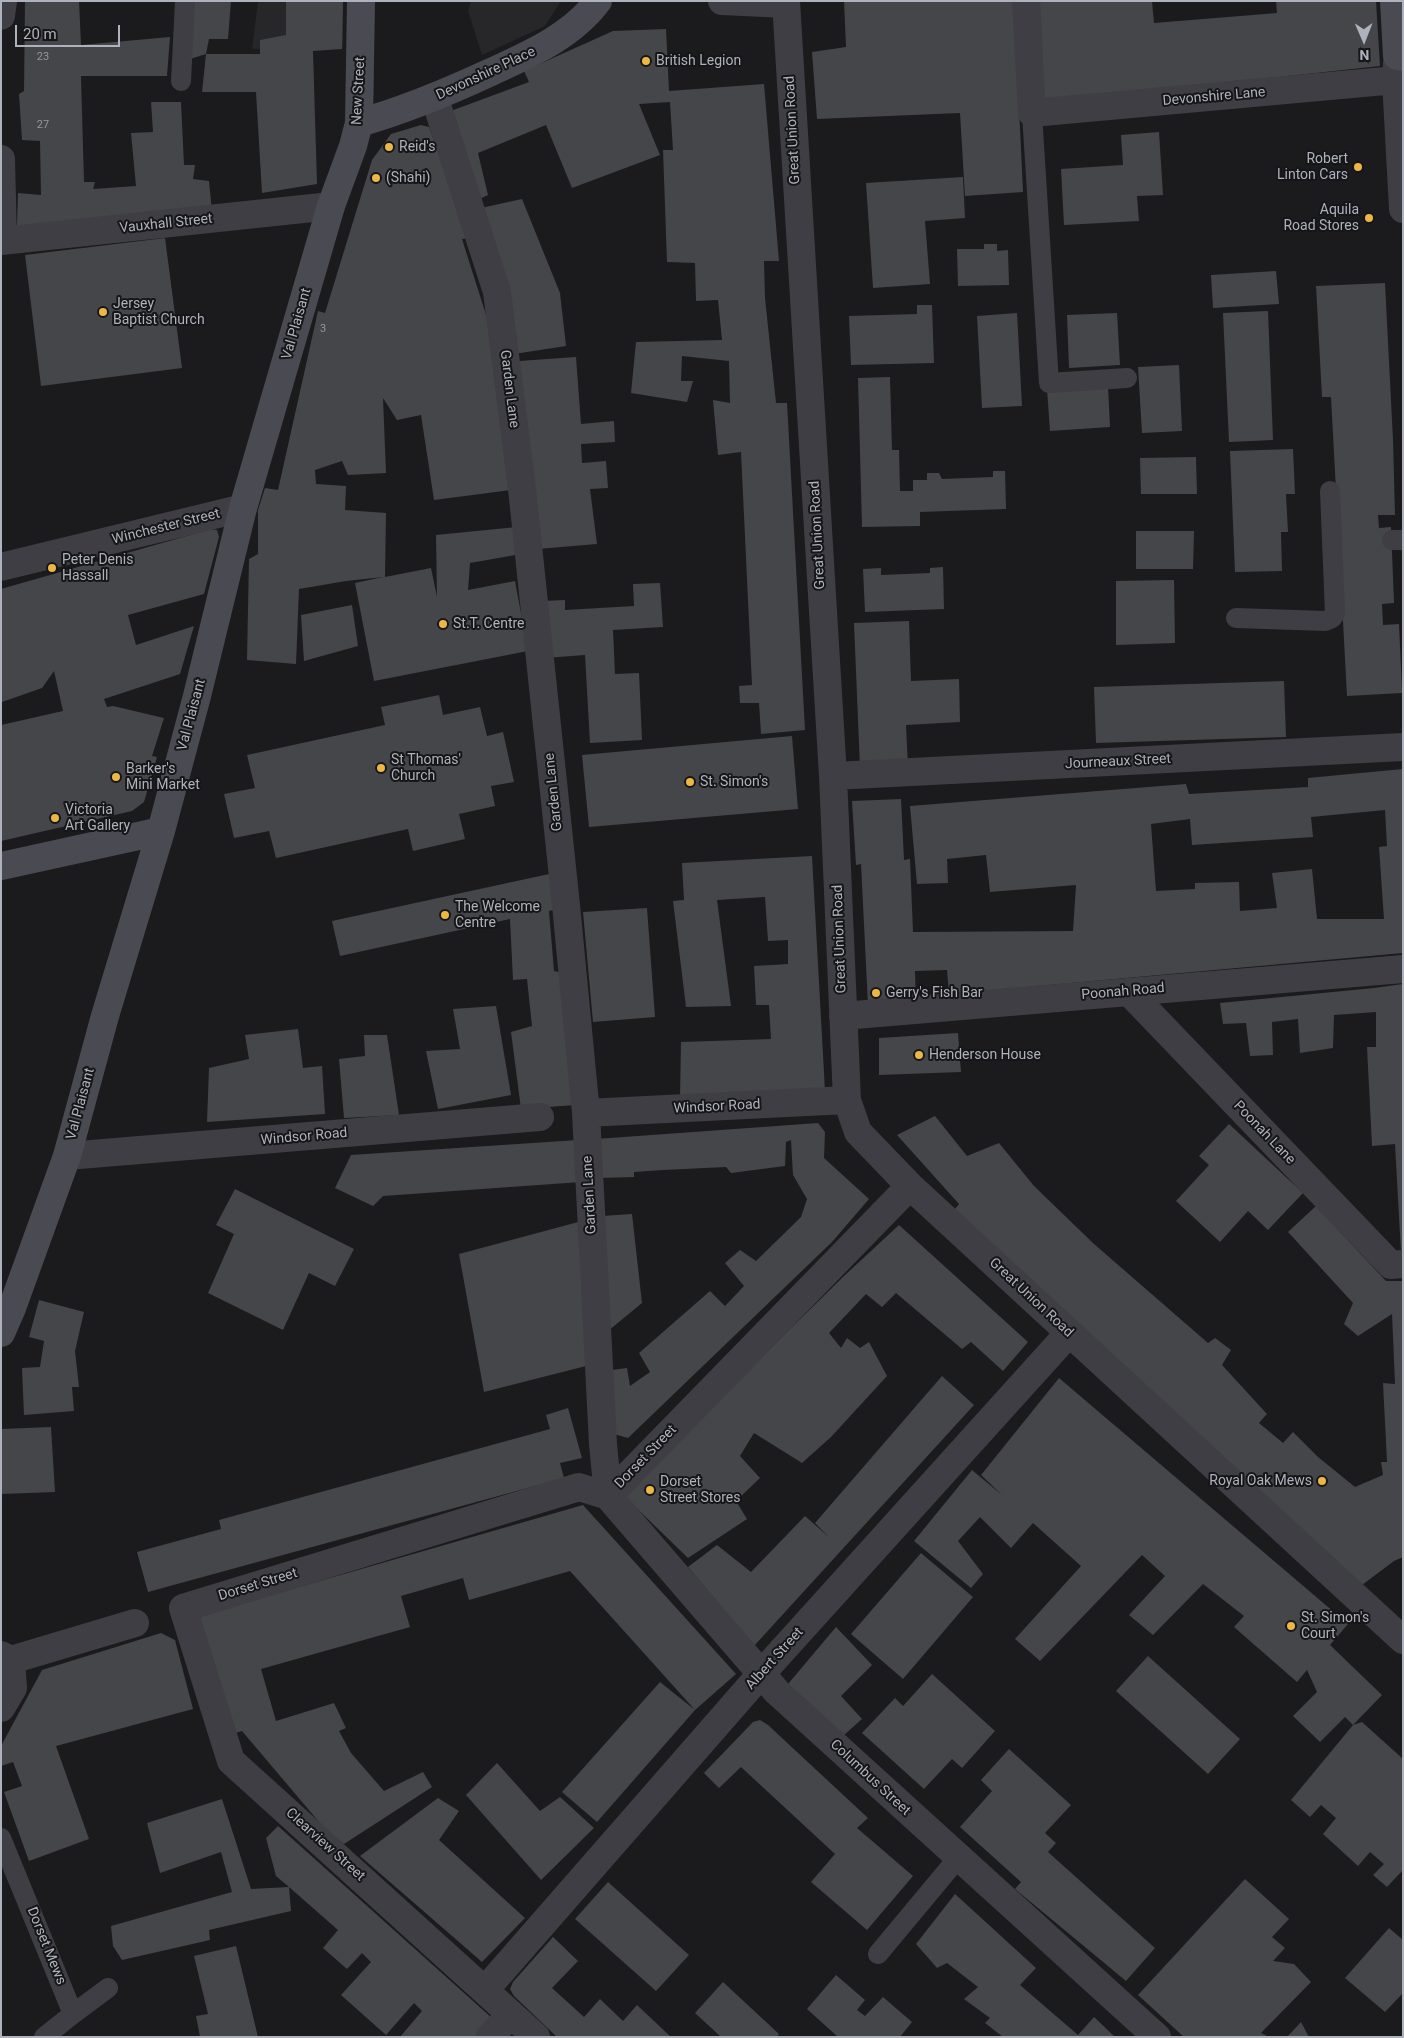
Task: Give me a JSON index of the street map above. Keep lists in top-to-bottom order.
{
  "streets": {
    "main road": ["Devonshire Place", "New Street", "Val Plaisant"],
    "street": [
      "Devonshire Lane",
      "Great Union Road",
      "Vauxhall Street",
      "Garden Lane",
      "Winchester Street",
      "Journeaux Street",
      "Poonah Road",
      "Windsor Road",
      "Poonah Lane",
      "Dorset Street",
      "Albert Street",
      "Columbus Street",
      "Clearview Street"
    ],
    "lane": ["Dorset Mews"]
  },
  "crossings": [
    ["Devonshire Place", "New Street"],
    ["Devonshire Place", "Garden Lane"],
    ["New Street", "Vauxhall Street"],
    ["New Street", "Val Plaisant"],
    ["Great Union Road", "Journeaux Street"],
    ["Great Union Road", "Poonah Road"],
    ["Great Union Road", "Windsor Road"],
    ["Great Union Road", "Dorset Street"],
    ["Great Union Road", "Albert Street"],
    ["Vauxhall Street", "Val Plaisant"],
    ["Val Plaisant", "Winchester Street"],
    ["Val Plaisant", "Windsor Road"],
    ["Garden Lane", "Windsor Road"],
    ["Garden Lane", "Dorset Street"],
    ["Garden Lane", "Columbus Street"],
    ["Poonah Road", "Poonah Lane"],
    ["Dorset Street", "Columbus Street"],
    ["Dorset Street", "Clearview Street"],
    ["Albert Street", "Columbus Street"],
    ["Albert Street", "Clearview Street"]
  ],
  "places": [
    "British Legion",
    "Reid's",
    "Robert Linton Cars",
    "(Shahi)",
    "Aquila Road Stores",
    "Jersey Baptist Church",
    "Peter Denis Hassall",
    "St.T. Centre",
    "St Thomas' Church",
    "Barker's Mini Market",
    "St. Simon's",
    "Victoria Art Gallery",
    "The Welcome Centre",
    "Gerry's Fish Bar",
    "Henderson House",
    "Royal Oak Mews",
    "Dorset Street Stores",
    "St. Simon's Court"
  ],
  "house_numbers": ["23", "27", "3"],
  "scale_bar": "20 m",
  "north": "bottom"
}
